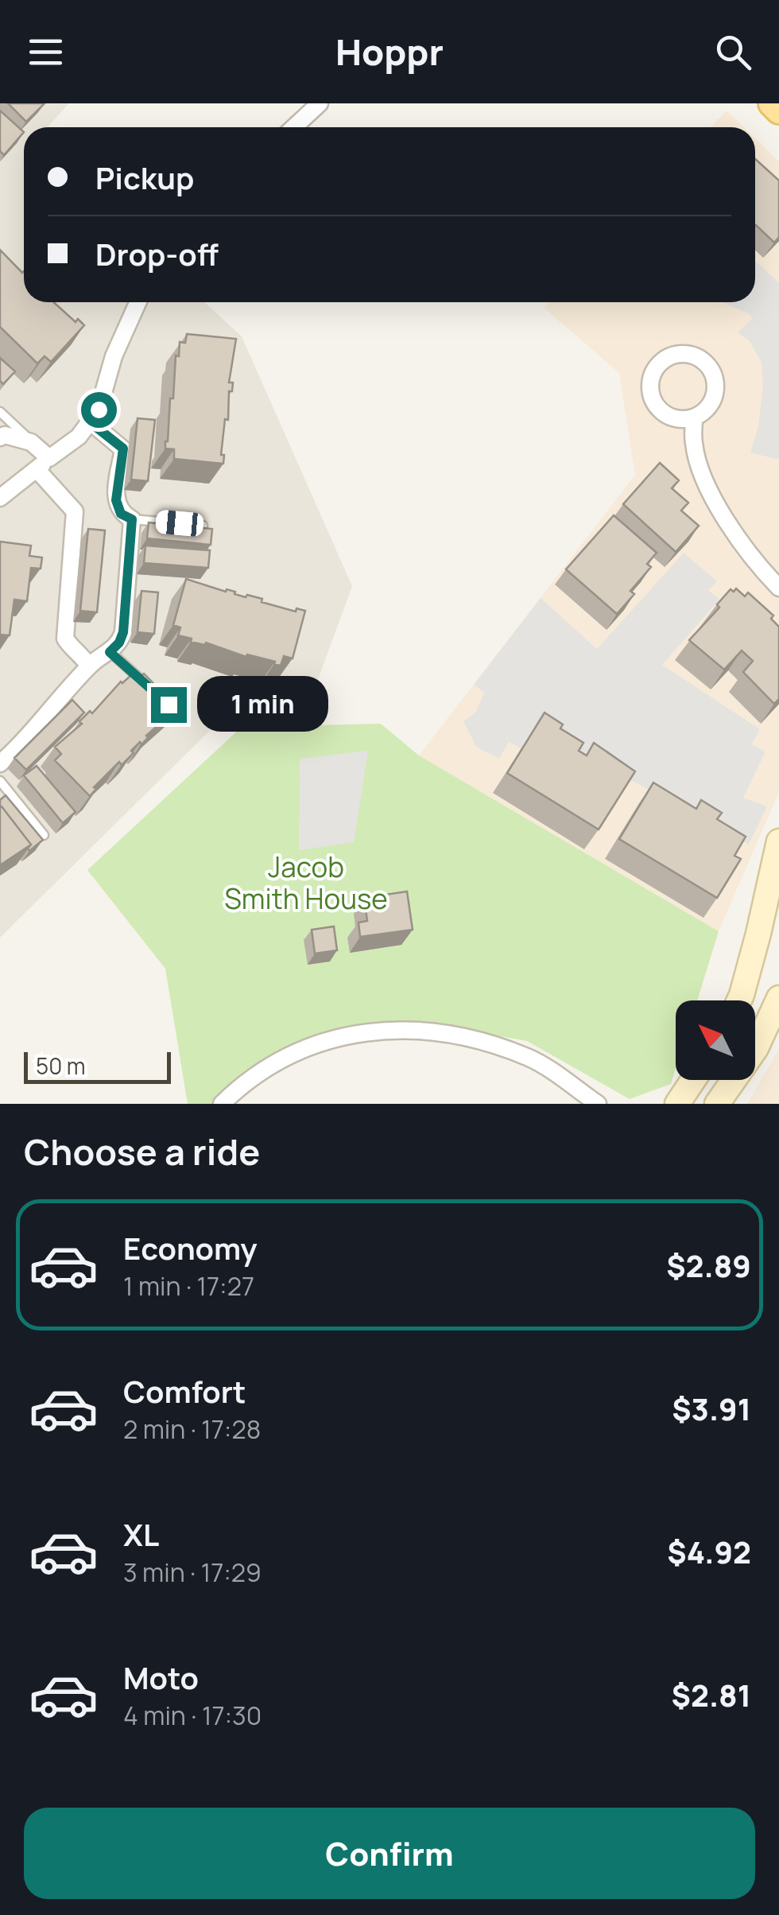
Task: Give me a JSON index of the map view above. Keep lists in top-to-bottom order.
{
  "parks": ["Jacob Smith House"],
  "scale_bar": "50 m",
  "north": "top left",
  "page": {
    "header": "Hoppr",
    "banner": ["Pickup", "Drop-off"],
    "bubble": "1 min",
    "scale": "50 m",
    "heading": "Choose a ride",
    "list": [
      {
        "name": "Economy",
        "note": "1 min · 17:27",
        "value": "$2.89"
      },
      {
        "name": "Comfort",
        "note": "2 min · 17:28",
        "value": "$3.91"
      },
      {
        "name": "XL",
        "note": "3 min · 17:29",
        "value": "$4.92"
      },
      {
        "name": "Moto",
        "note": "4 min · 17:30",
        "value": "$2.81"
      }
    ],
    "buttons": "Confirm"
  }
}
